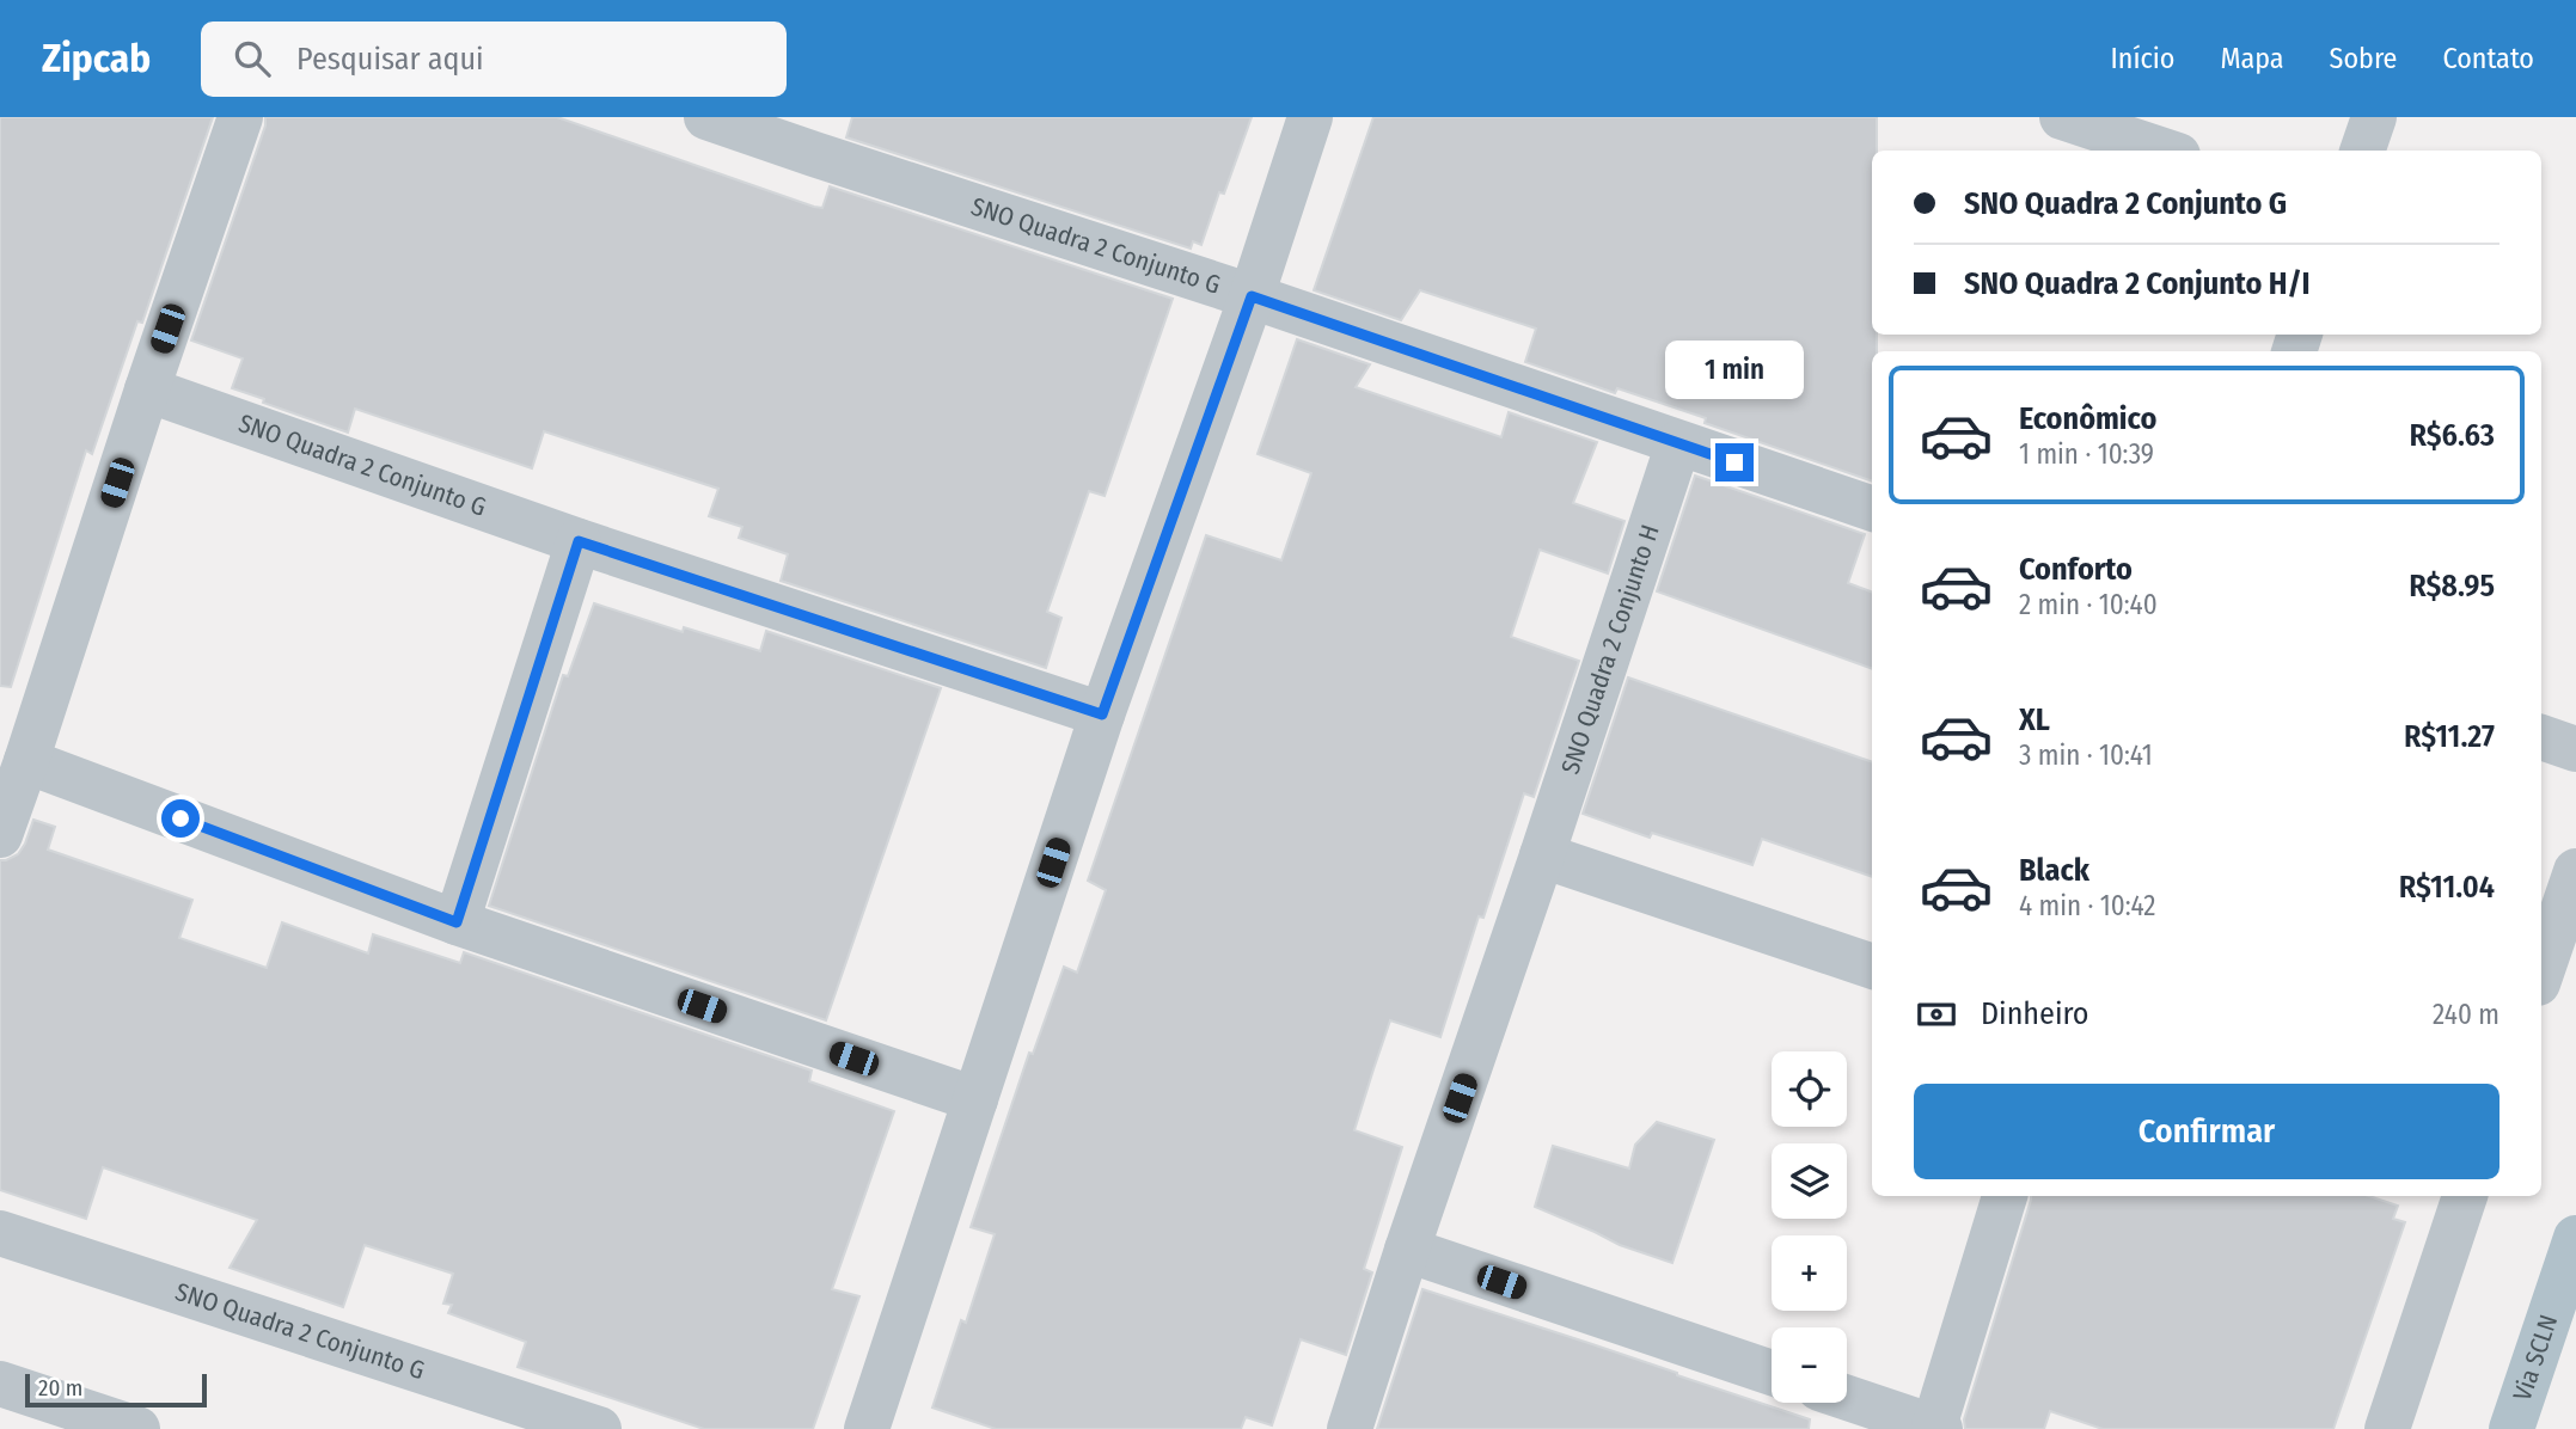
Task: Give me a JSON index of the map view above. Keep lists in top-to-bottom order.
{
  "streets": {
    "main road": ["Via SCLN"],
    "street": ["SNO Quadra 2 Conjunto G", "SNO Quadra 2 Conjunto H"]
  },
  "scale_bar": "20 m",
  "page": {
    "header": "Zipcab",
    "search": "Pesquisar aqui",
    "nav": [
      "Início",
      "Mapa",
      "Sobre",
      "Contato"
    ],
    "banner": ["SNO Quadra 2 Conjunto G", "SNO Quadra 2 Conjunto H/I"],
    "bubble": "1 min",
    "list": [
      {
        "name": "Econômico",
        "note": "1 min · 10:39",
        "value": "R$6.63"
      },
      {
        "name": "Conforto",
        "note": "2 min · 10:40",
        "value": "R$8.95"
      },
      {
        "name": "XL",
        "note": "3 min · 10:41",
        "value": "R$11.27"
      },
      {
        "name": "Black",
        "note": "4 min · 10:42",
        "value": "R$11.04"
      }
    ],
    "pay": ["Dinheiro", "240 m"],
    "map_buttons": ["+", "−"],
    "buttons": "Confirmar",
    "scale": "20 m"
  }
}
